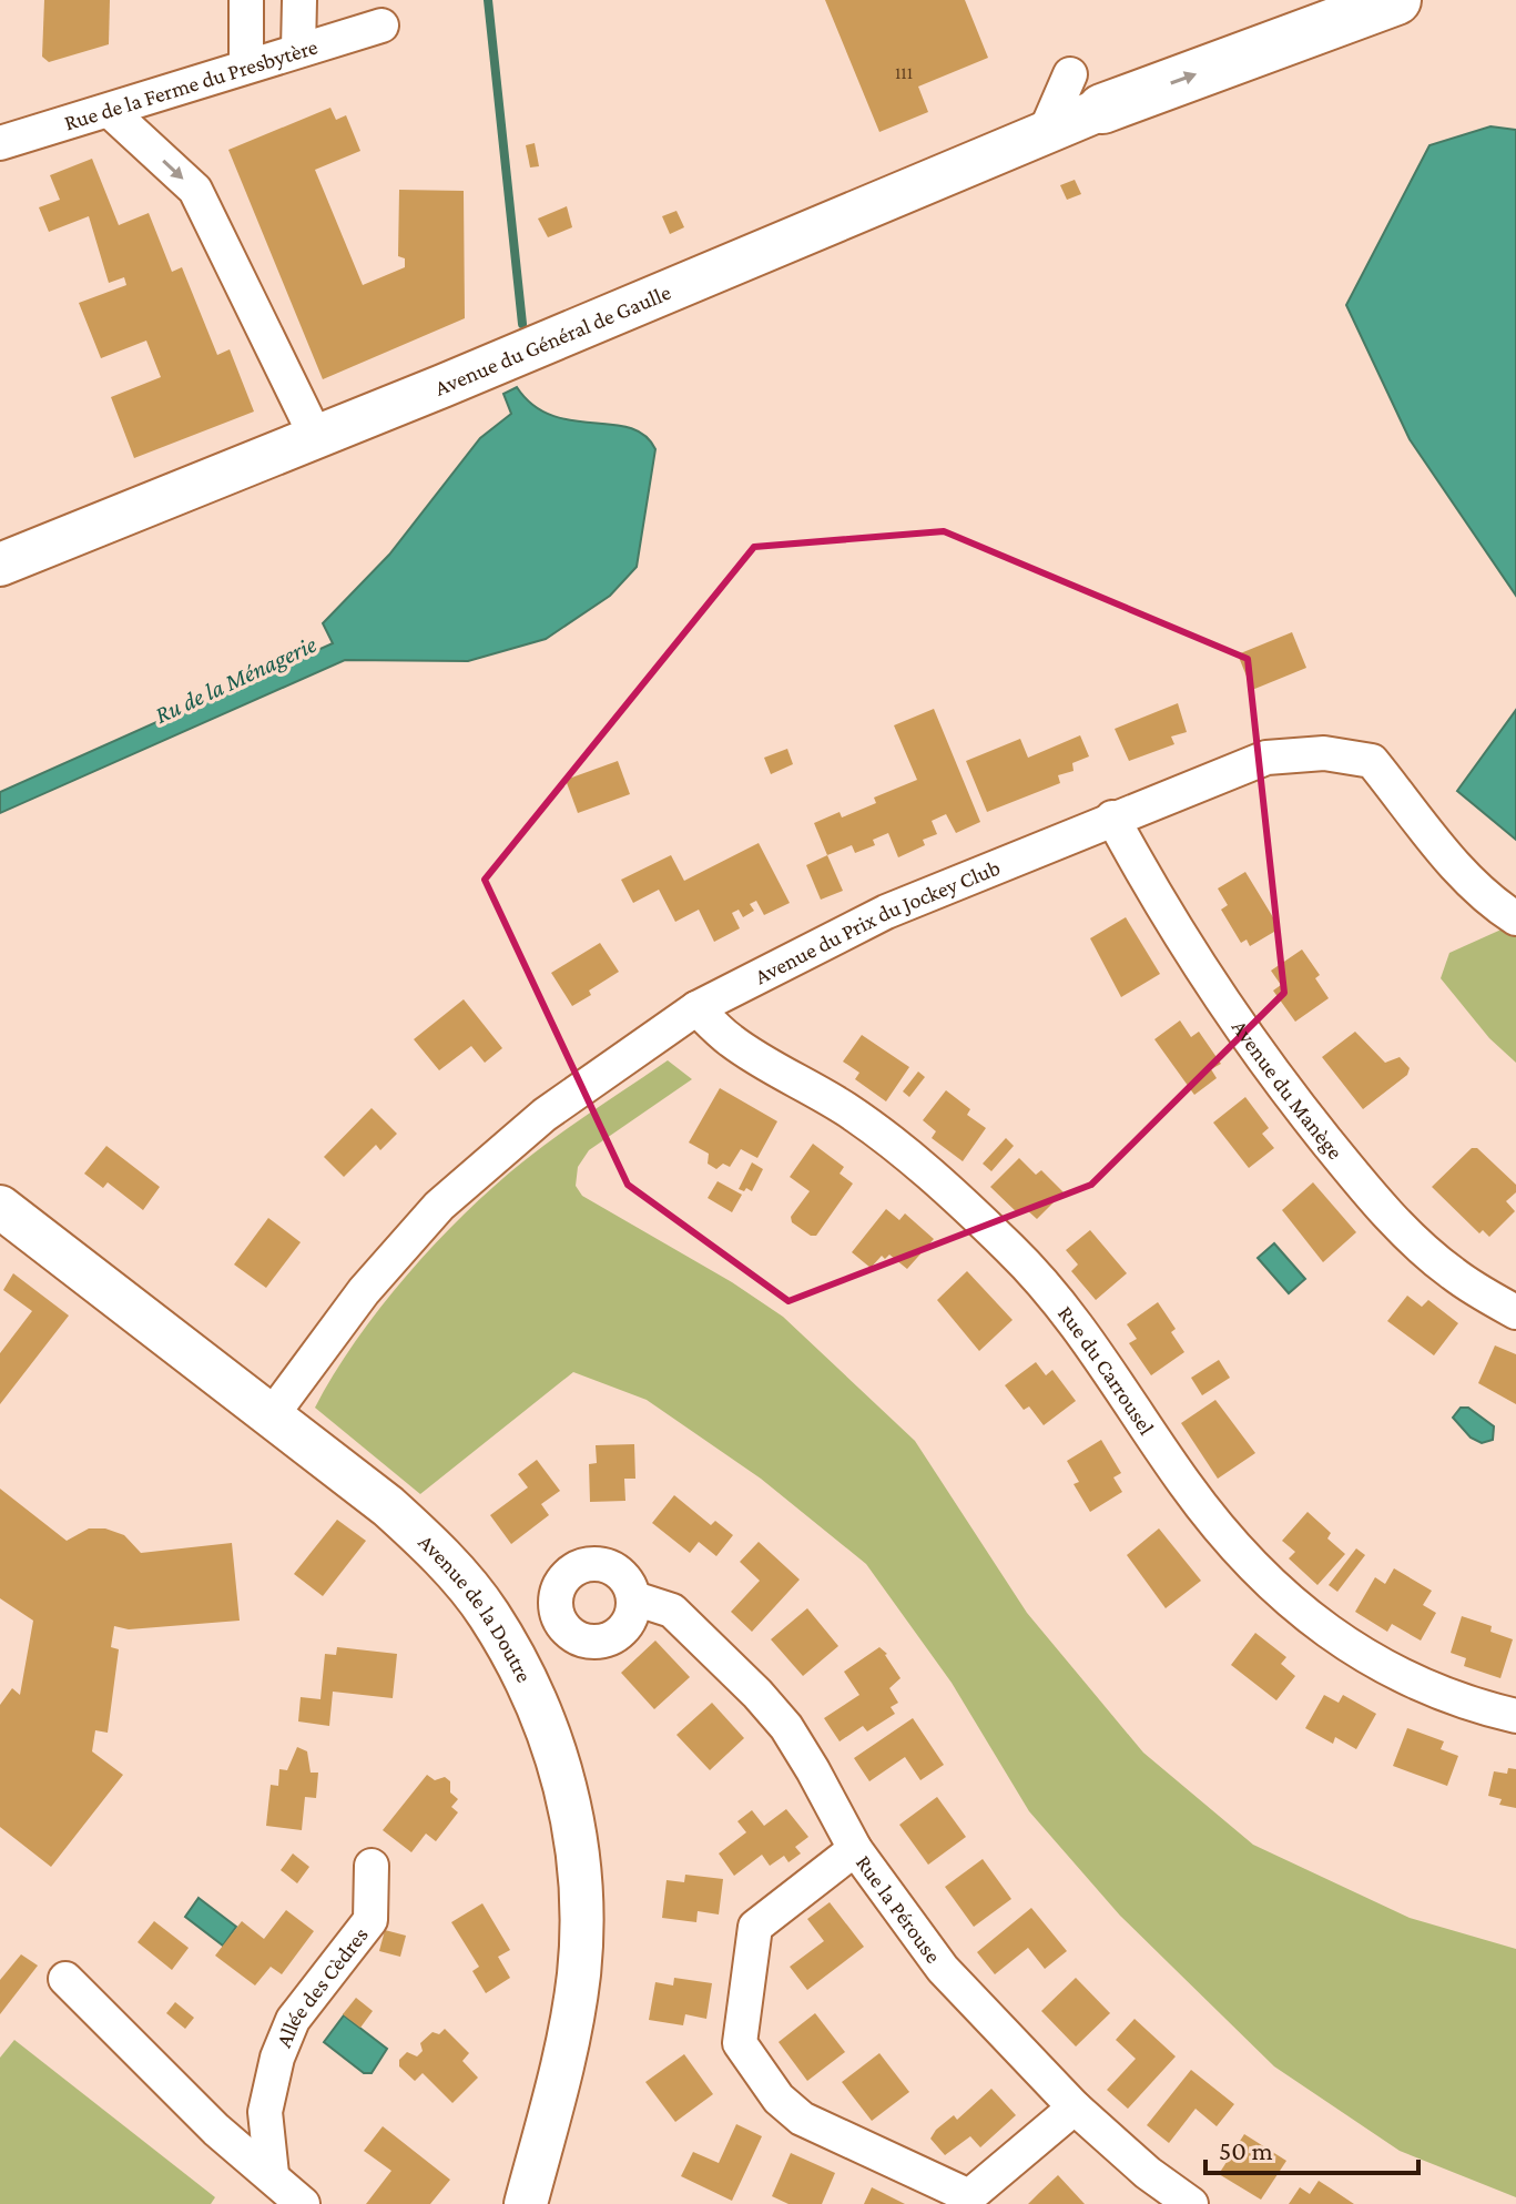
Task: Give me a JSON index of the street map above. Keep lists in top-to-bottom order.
{
  "streets": {
    "main road": ["Avenue du Général de Gaulle", "Avenue de la Doutre"],
    "street": [
      "Rue de la Ferme du Presbytère",
      "Avenue du Prix du Jockey Club",
      "Avenue du Manège",
      "Rue du Carrousel",
      "Rue la Pérouse",
      "Allée des Cèdres"
    ]
  },
  "crossings": [
    ["Avenue du Prix du Jockey Club", "Avenue du Manège"],
    ["Avenue du Prix du Jockey Club", "Rue du Carrousel"],
    ["Avenue du Prix du Jockey Club", "Avenue de la Doutre"]
  ],
  "water": ["Ru de la Ménagerie"],
  "house_numbers": ["111"],
  "scale_bar": "50 m"
}
